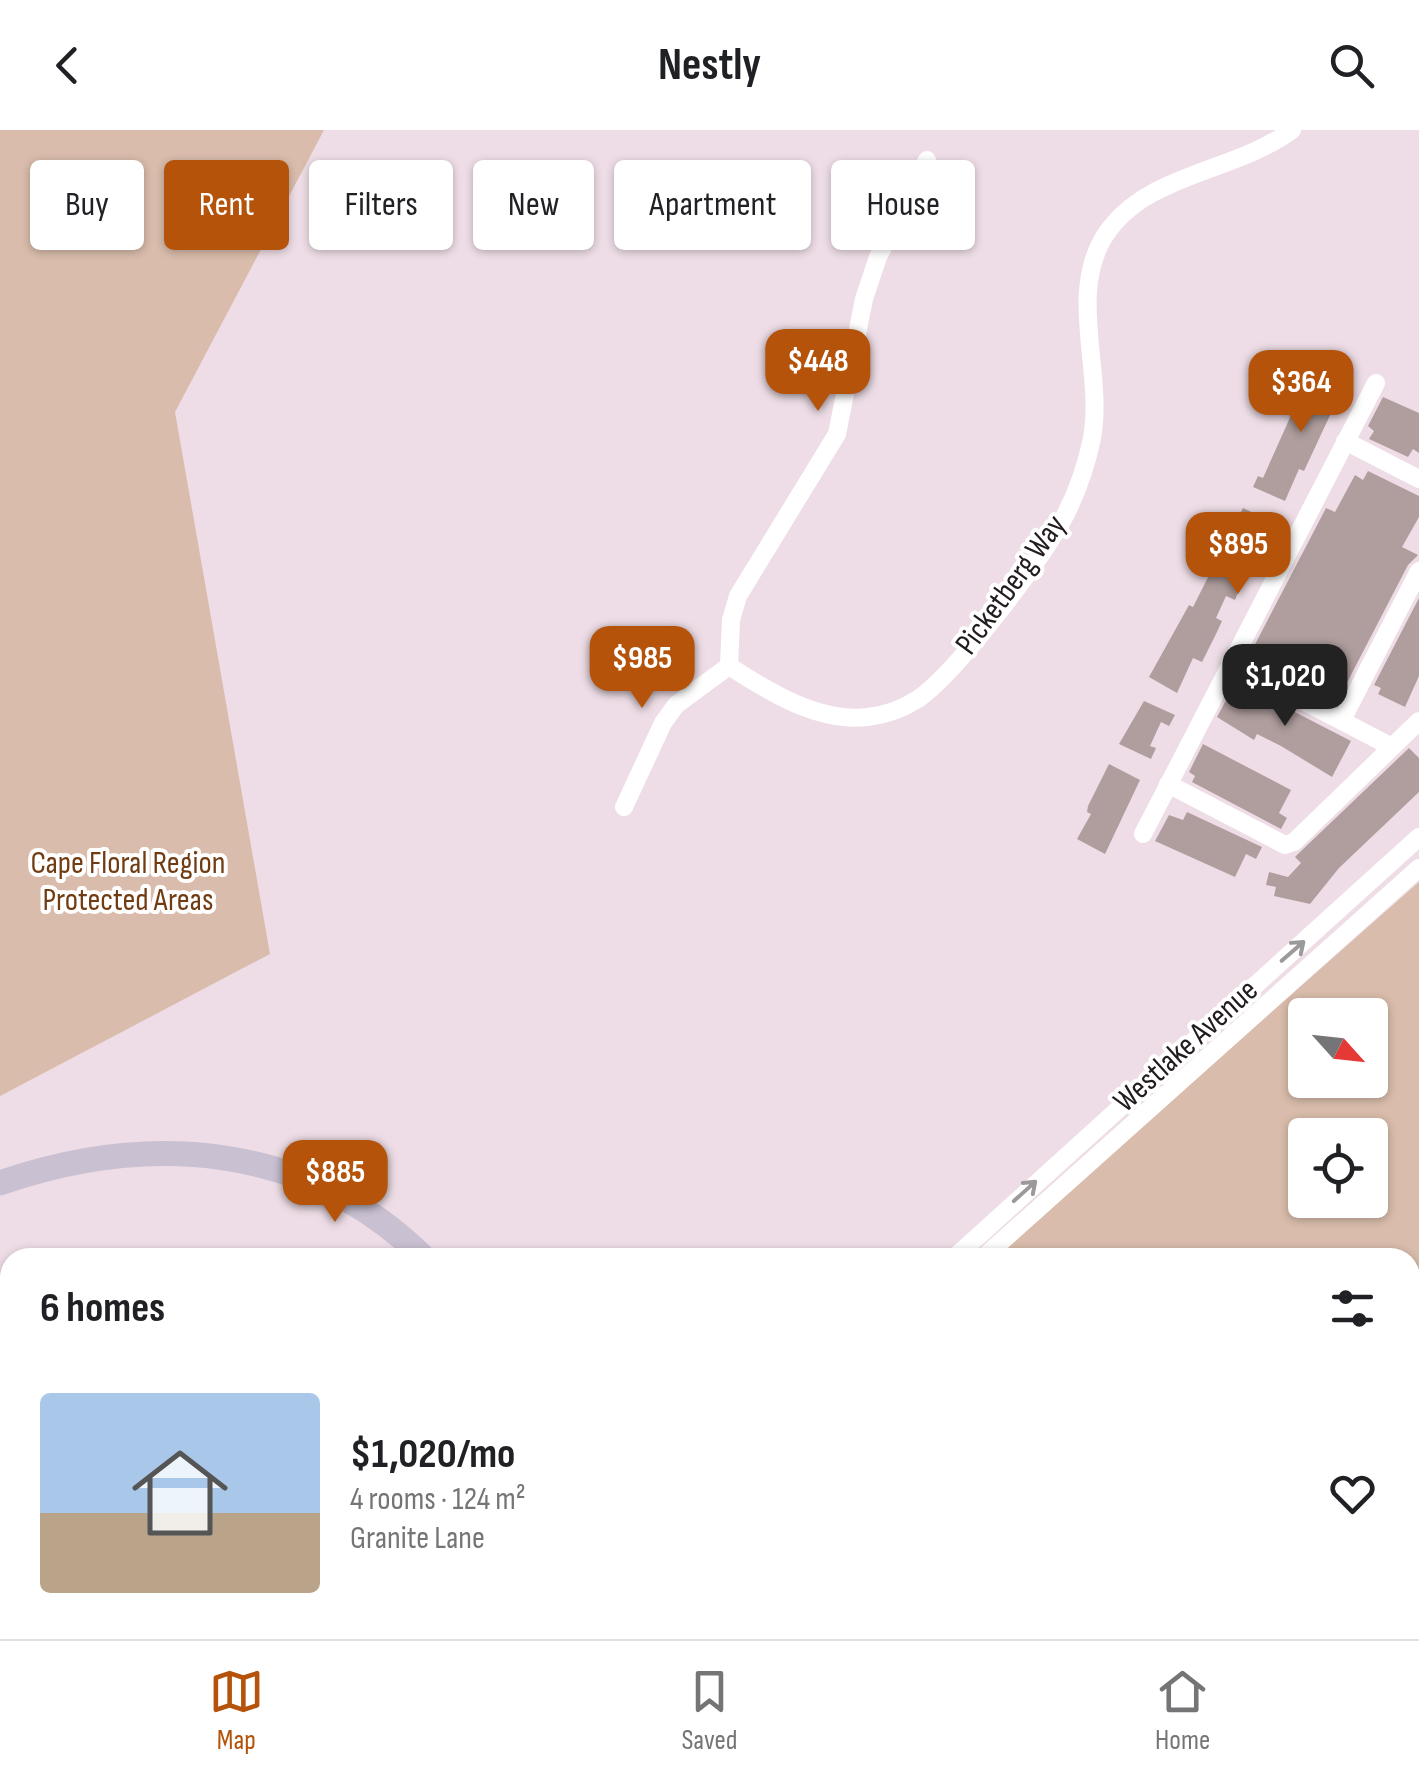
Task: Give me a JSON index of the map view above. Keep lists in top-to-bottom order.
{
  "streets": {
    "street": ["Picketberg Way", "Westlake Avenue"]
  },
  "parks": ["Cape Floral Region Protected Areas"],
  "north": "bottom right",
  "page": {
    "header": "Nestly",
    "chip": [
      "Buy",
      "Rent",
      "Filters",
      "New",
      "Apartment",
      "House"
    ],
    "price": [
      "$448",
      "$364",
      "$895",
      "$985",
      "$1,020",
      "$885"
    ],
    "heading": "6 homes",
    "list": [
      {
        "name": "$1,020/mo",
        "note": "4 rooms · 124 m² · Granite Lane"
      }
    ],
    "tabs": ["Map", "Saved", "Home"]
  }
}
